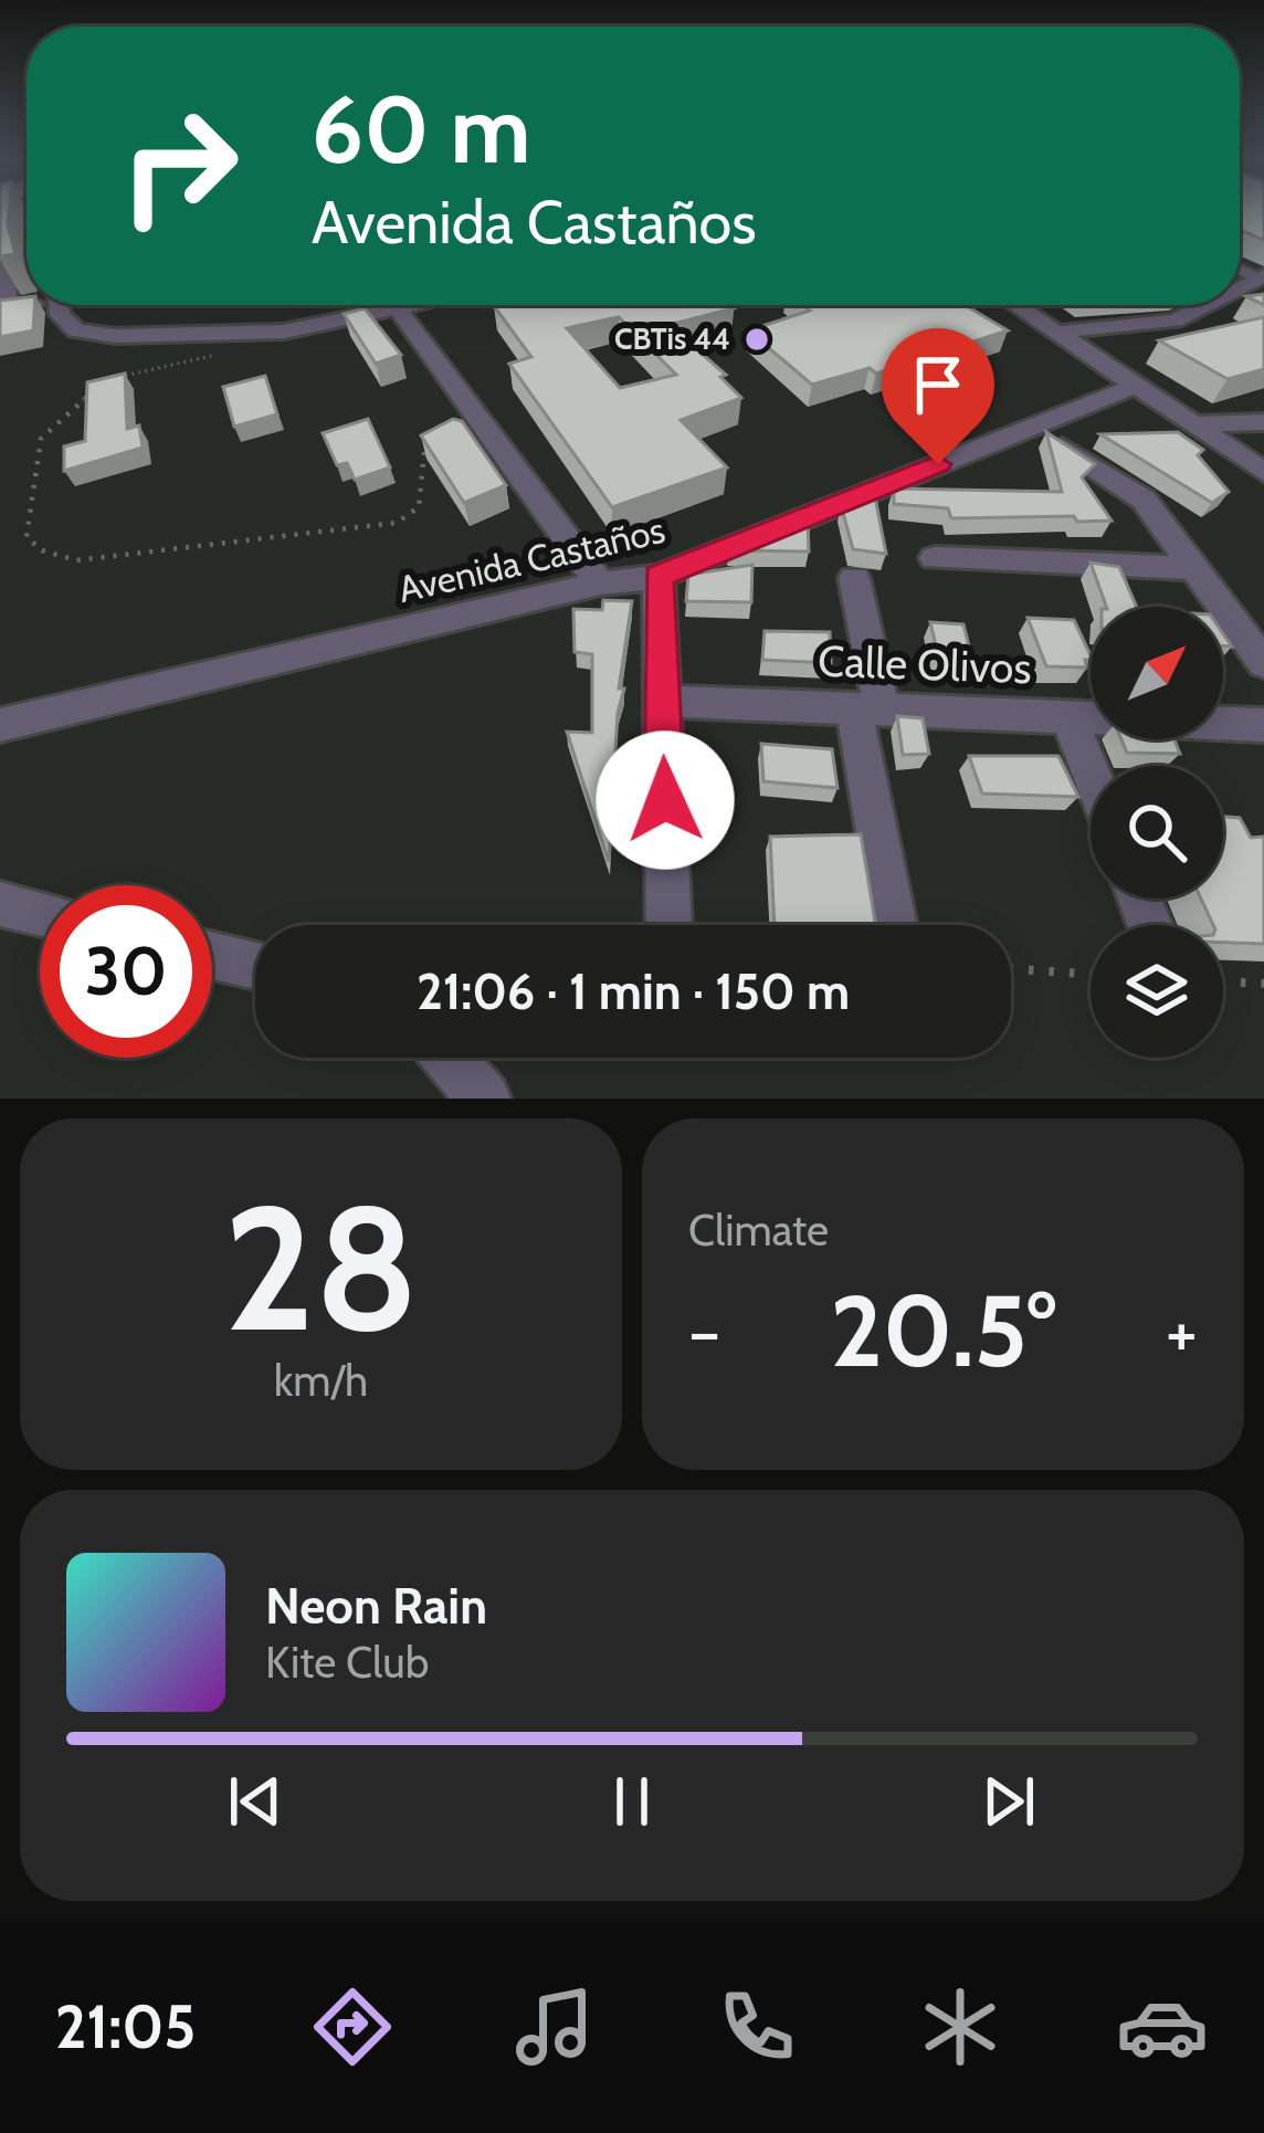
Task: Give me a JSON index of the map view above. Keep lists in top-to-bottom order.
{
  "streets": {
    "street": ["Avenida Castaños", "Calle Olivos"]
  },
  "places": ["CBTis 44"],
  "north": "top right",
  "page": {
    "turn": ["60 m", "Avenida Castaños"],
    "limit": "30",
    "trip": "21:06 · 1 min · 150 m",
    "tile": [
      ["28", "km/h"],
      "Climate"
    ],
    "heat": ["−", "20.5°", "+"],
    "song": ["Neon Rain", "Kite Club"],
    "tabs": "21:05"
  }
}
